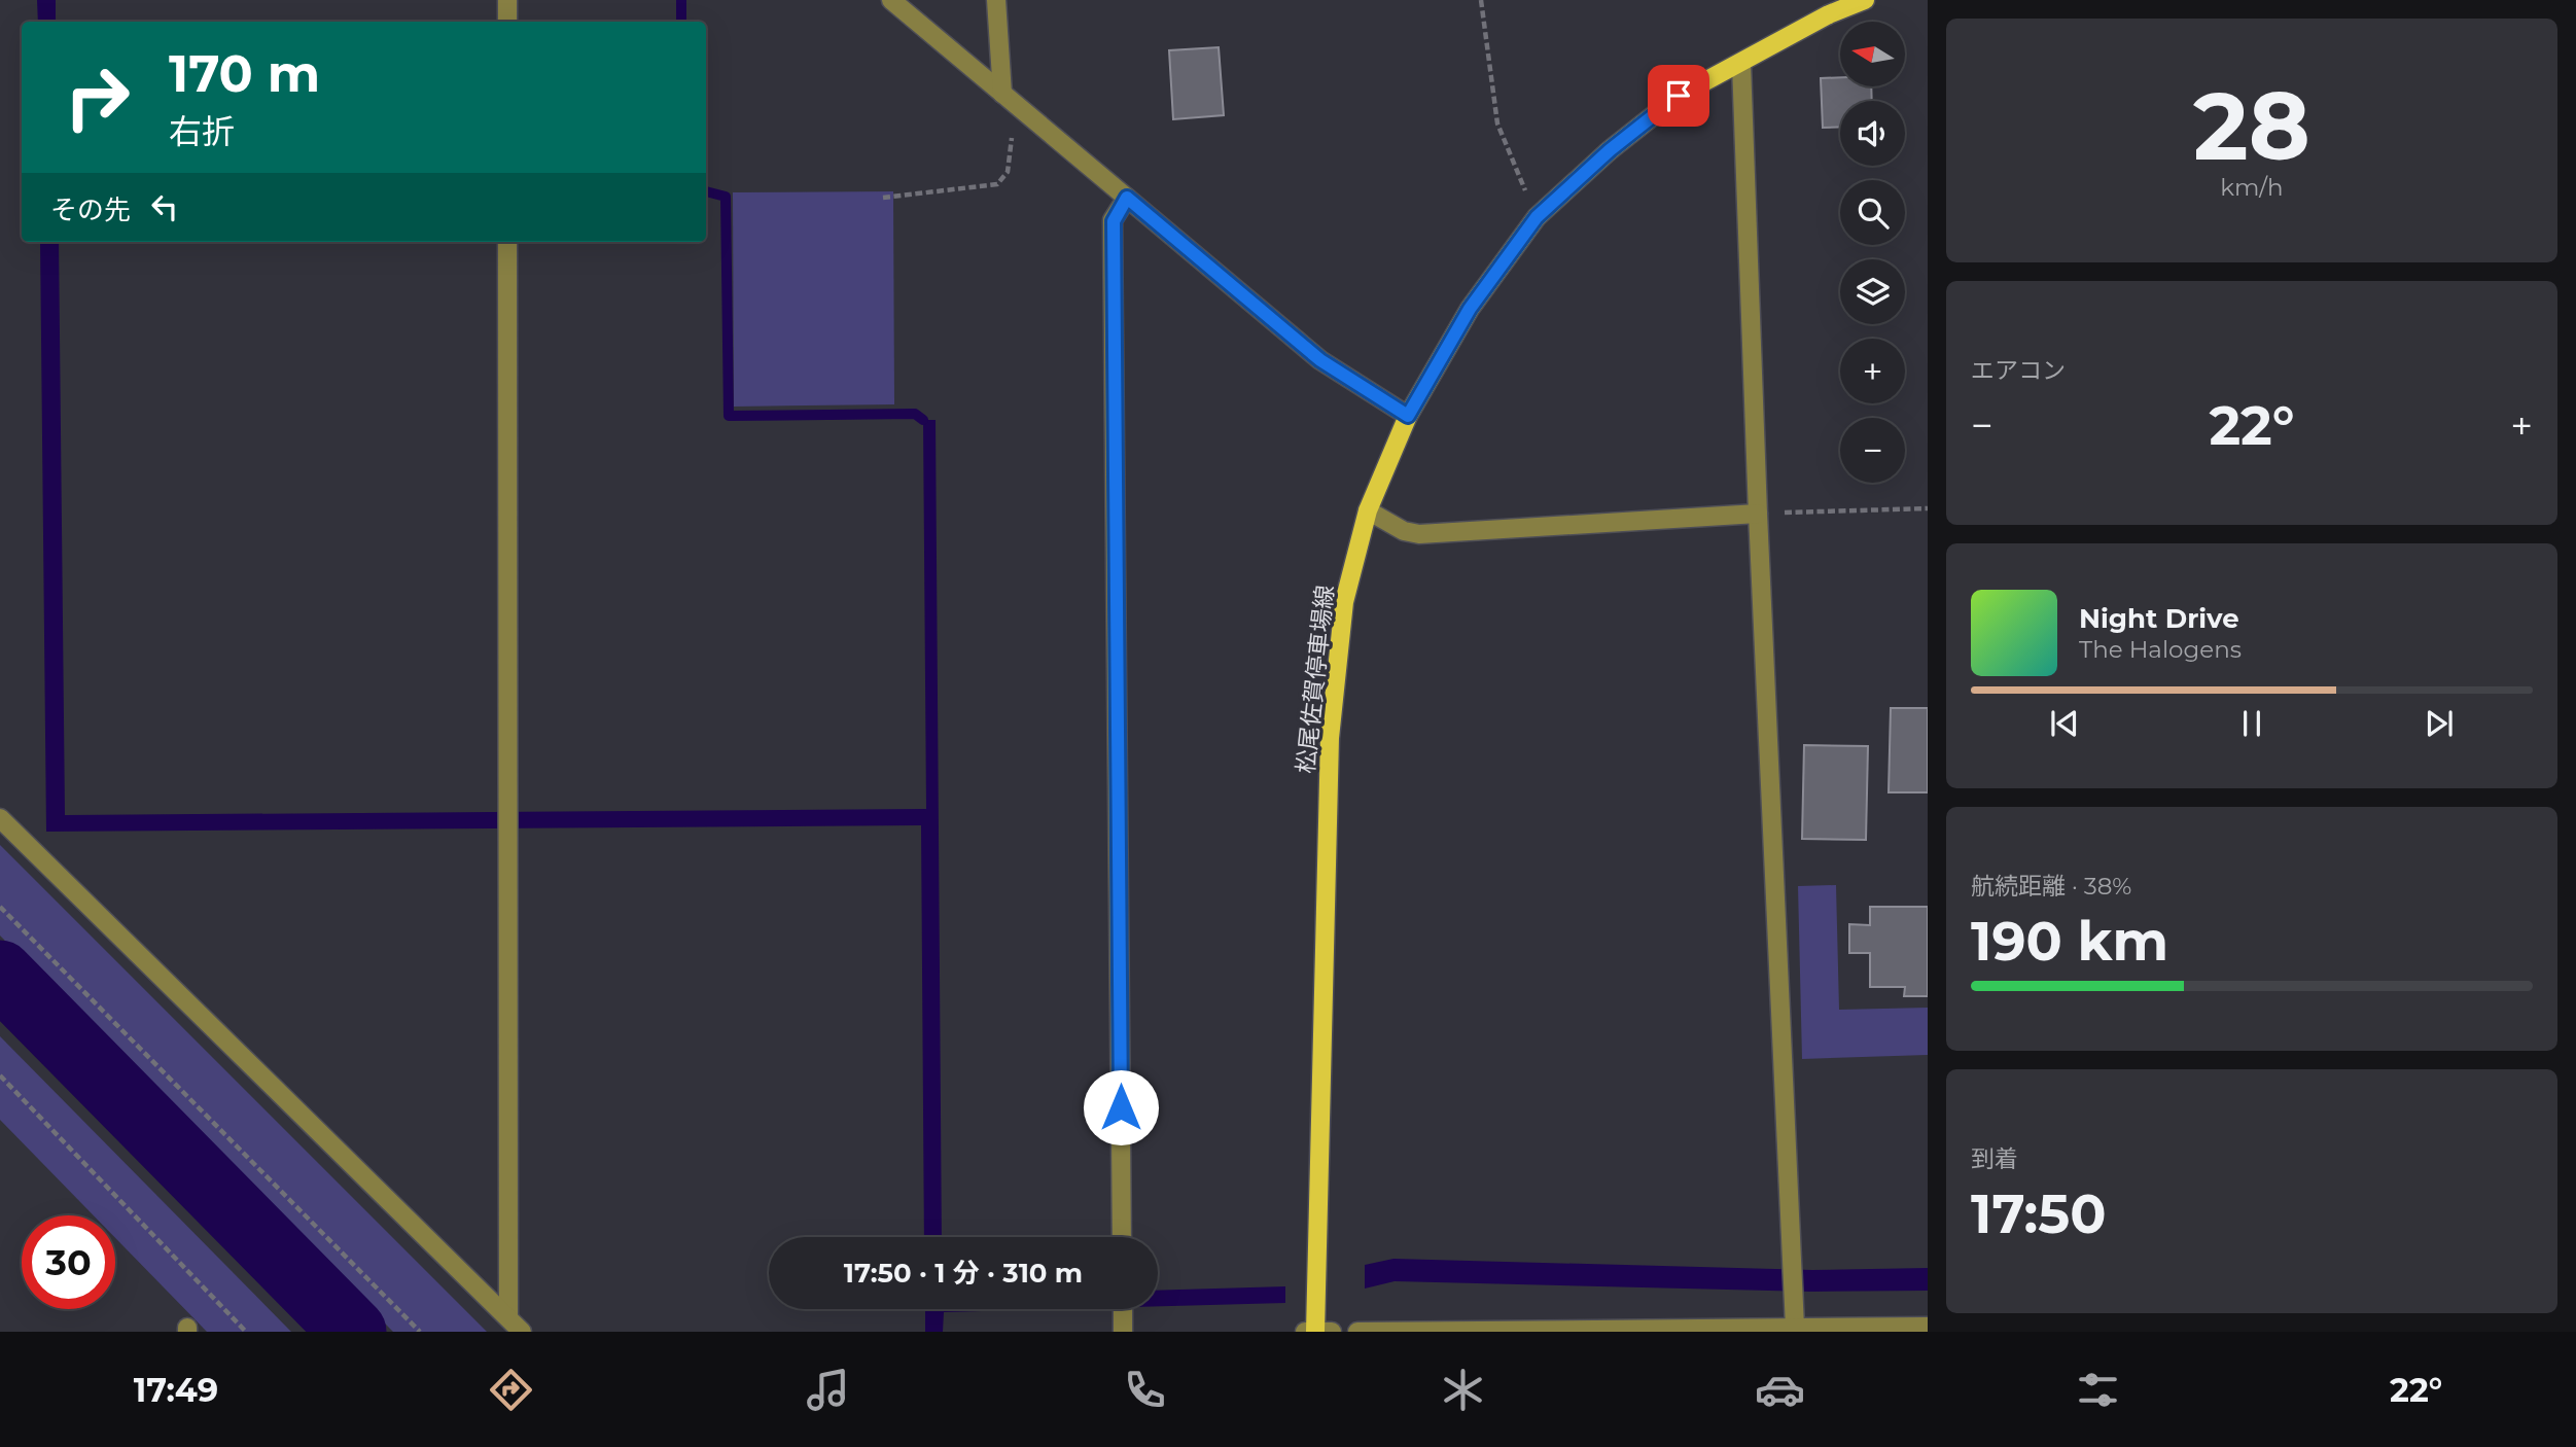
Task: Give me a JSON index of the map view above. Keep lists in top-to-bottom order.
{
  "streets": {
    "main road": ["松尾佐賀停車場線"]
  },
  "north": "left",
  "page": {
    "tile": [
      ["28", "km/h"],
      "エアコン",
      ["航続距離 · 38%", "190 km"],
      ["到着", "17:50"]
    ],
    "map_buttons": ["+", "−"],
    "turn": ["170 m", "右折"],
    "then": "その先",
    "heat": ["−", "22°", "+"],
    "song": ["Night Drive", "The Halogens"],
    "limit": "30",
    "trip": "17:50 · 1 分 · 310 m",
    "tabs": ["17:49", "22°"]
  }
}
